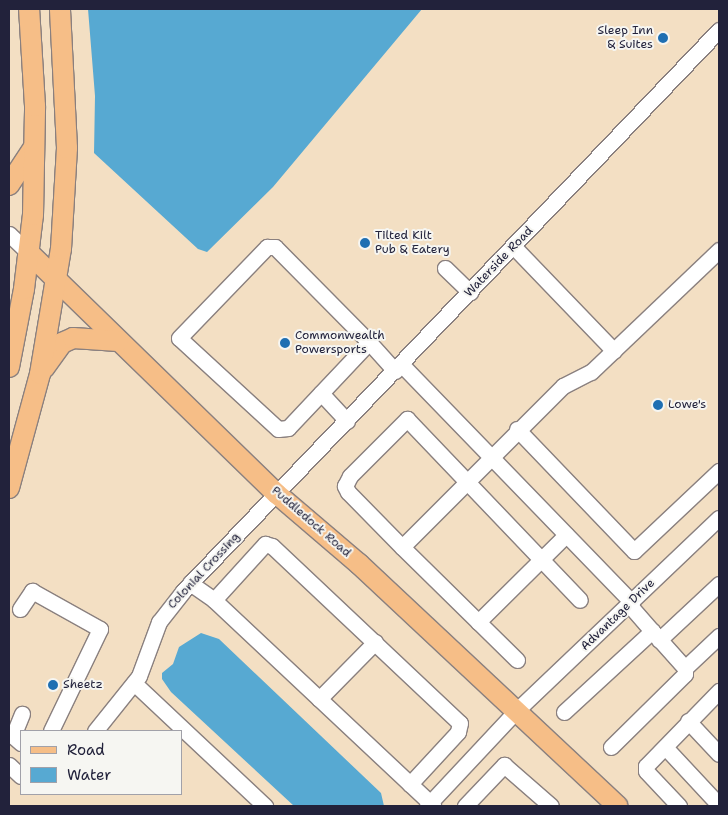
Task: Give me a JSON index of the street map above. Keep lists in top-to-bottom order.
{
  "streets": {
    "main road": ["Puddledock Road"],
    "street": ["Waterside Road", "Colonial Crossing", "Advantage Drive"]
  },
  "crossings": [
    ["Waterside Road", "Puddledock Road"],
    ["Waterside Road", "Colonial Crossing"],
    ["Puddledock Road", "Colonial Crossing"],
    ["Puddledock Road", "Advantage Drive"]
  ],
  "places": [
    "Sleep Inn & Suites",
    "Tilted Kilt Pub & Eatery",
    "Commonwealth Powersports",
    "Lowe's",
    "Sheetz"
  ],
  "legend": ["Road", "Water"]
}
